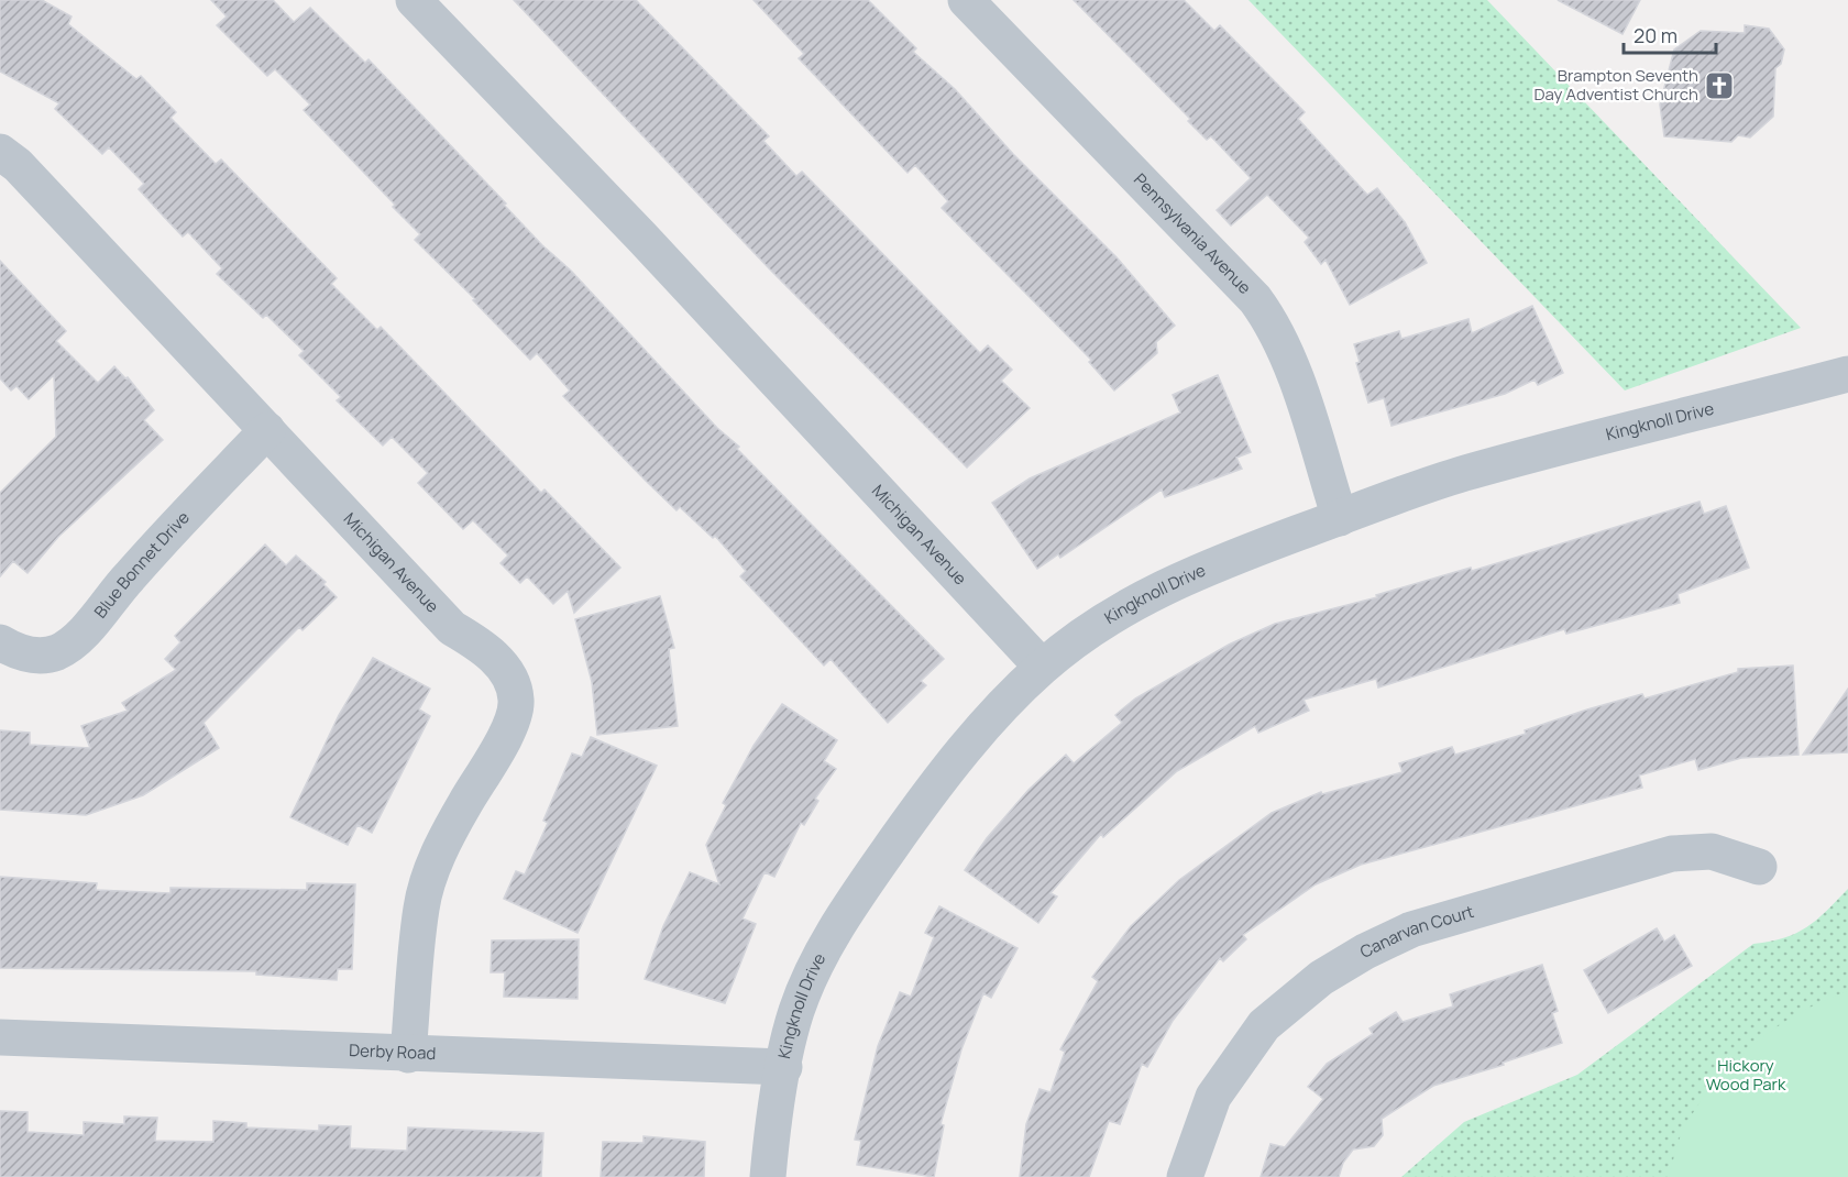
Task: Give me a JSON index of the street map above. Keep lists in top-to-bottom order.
{
  "streets": {
    "street": [
      "Pennsylvania Avenue",
      "Kingknoll Drive",
      "Michigan Avenue",
      "Blue Bonnet Drive",
      "Canarvan Court",
      "Derby Road"
    ]
  },
  "crossings": [
    ["Pennsylvania Avenue", "Kingknoll Drive"],
    ["Kingknoll Drive", "Michigan Avenue"],
    ["Kingknoll Drive", "Derby Road"],
    ["Michigan Avenue", "Blue Bonnet Drive"],
    ["Michigan Avenue", "Derby Road"]
  ],
  "parks": ["Hickory Wood Park"],
  "places": {
    "church": ["Brampton Seventh Day Adventist Church"]
  },
  "scale_bar": "20 m"
}
